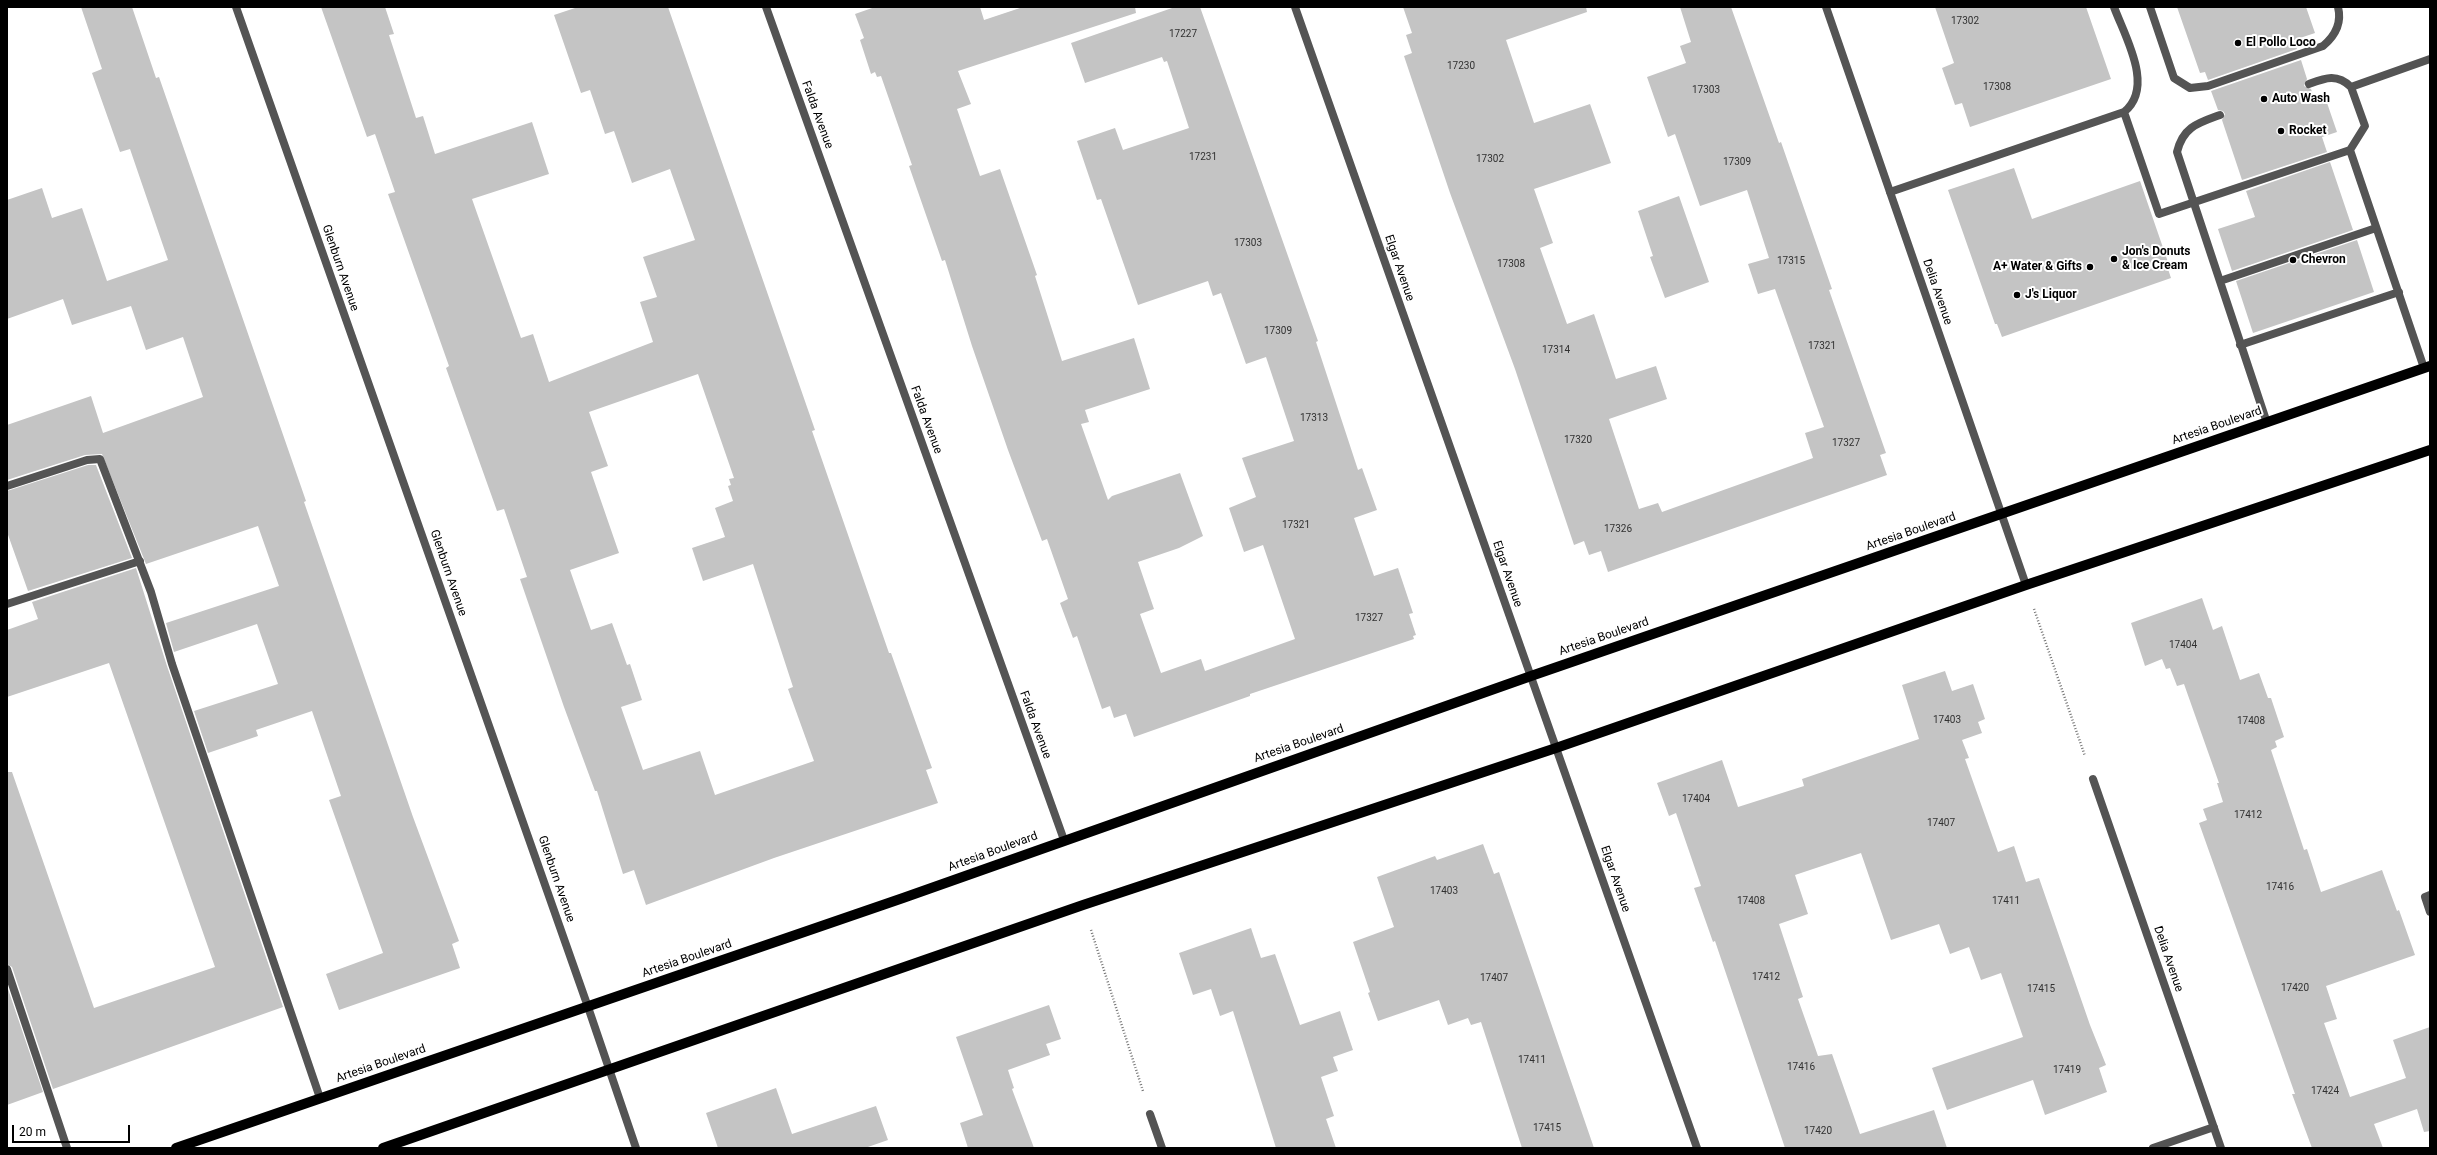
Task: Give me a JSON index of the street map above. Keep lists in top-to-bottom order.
{
  "streets": {
    "main road": ["Artesia Boulevard"],
    "street": [
      "Falda Avenue",
      "Glenburn Avenue",
      "Elgar Avenue",
      "Delia Avenue"
    ]
  },
  "crossings": [
    ["Falda Avenue", "Artesia Boulevard"],
    ["Glenburn Avenue", "Artesia Boulevard"],
    ["Elgar Avenue", "Artesia Boulevard"],
    ["Delia Avenue", "Artesia Boulevard"]
  ],
  "places": [
    "El Pollo Loco",
    "Auto Wash",
    "Rocket",
    "Jon's Donuts & Ice Cream",
    "Chevron",
    "A+ Water & Gifts",
    "J's Liquor"
  ],
  "house_numbers": [
    "17302",
    "17227",
    "17230",
    "17308",
    "17303",
    "17231",
    "17302",
    "17309",
    "17303",
    "17315",
    "17308",
    "17309",
    "17321",
    "17314",
    "17313",
    "17320",
    "17327",
    "17321",
    "17326",
    "17327",
    "17404",
    "17403",
    "17408",
    "17404",
    "17412",
    "17407",
    "17416",
    "17403",
    "17408",
    "17411",
    "17412",
    "17407",
    "17420",
    "17415",
    "17411",
    "17416",
    "17419",
    "17424",
    "17415",
    "17420"
  ],
  "scale_bar": "20 m"
}
